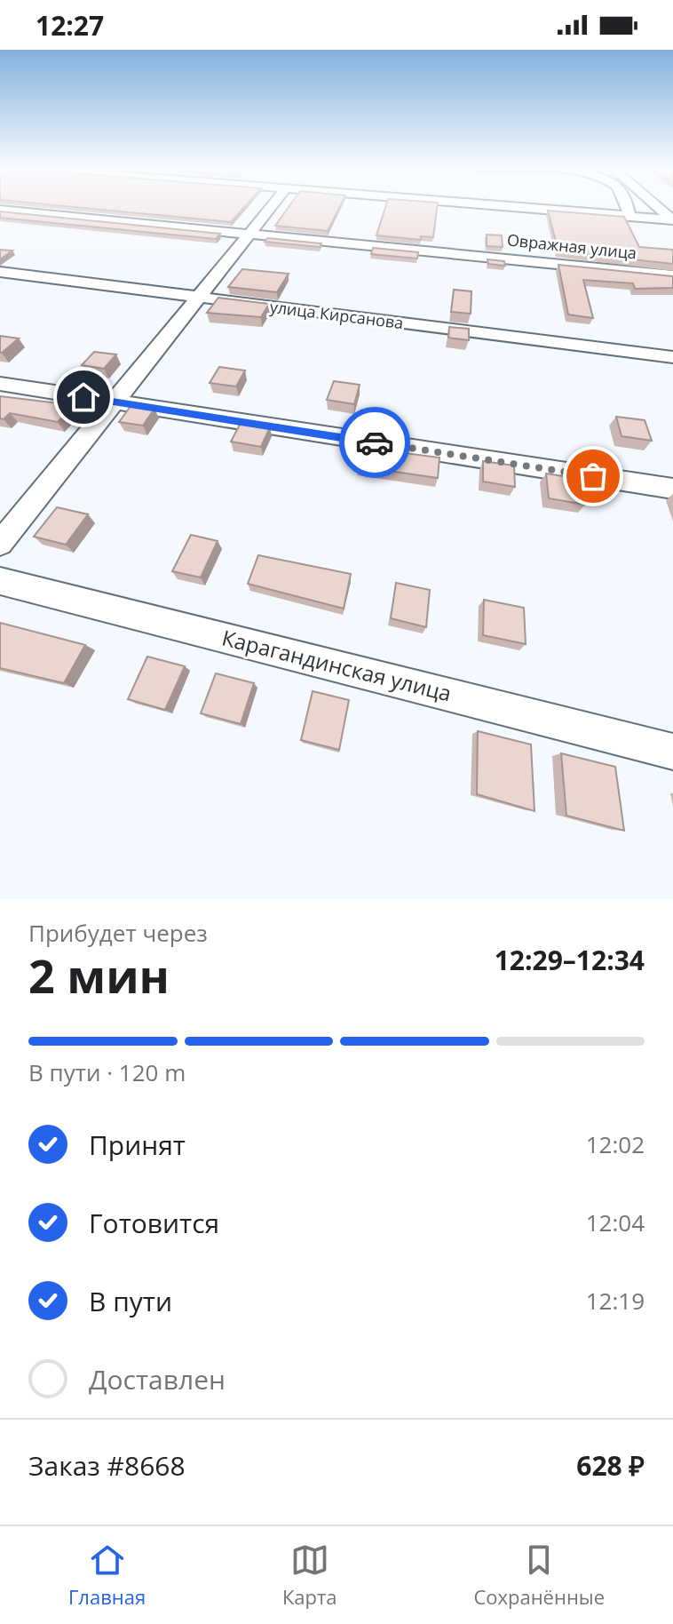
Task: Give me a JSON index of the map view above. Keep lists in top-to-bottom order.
{
  "streets": {
    "street": ["Овражная улица", "улица Кирсанова", "Карагандинская улица"]
  },
  "page": {
    "status": "12:27",
    "heading": ["2 мин", "Прибудет через", "12:29–12:34"],
    "panel": ["Заказ #8668", "628 ₽"],
    "bar": "В пути · 120 m",
    "list": [
      ["Принят", "12:02"],
      ["Готовится", "12:04"],
      ["В пути", "12:19"],
      "Доставлен"
    ],
    "tabs": ["Главная", "Карта", "Сохранённые"]
  }
}
